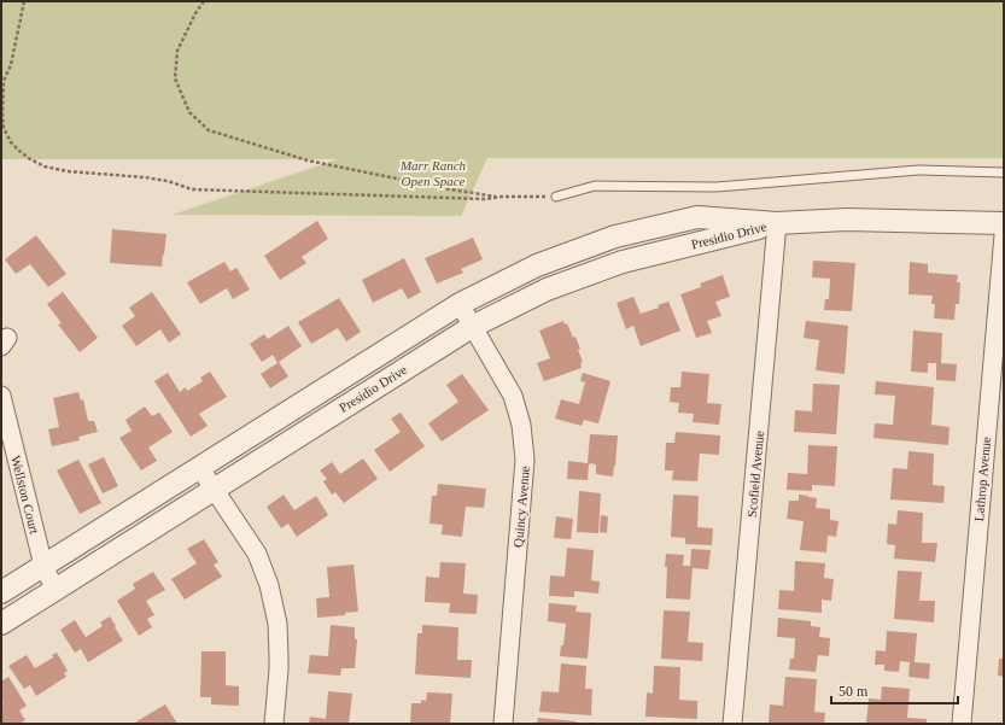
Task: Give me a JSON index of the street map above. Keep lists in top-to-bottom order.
{
  "streets": {
    "street": [
      "Presidio Drive",
      "Scofield Avenue",
      "Lathrop Avenue",
      "Wellston Court",
      "Quincy Avenue"
    ]
  },
  "crossings": [
    ["Presidio Drive", "Scofield Avenue"],
    ["Presidio Drive", "Wellston Court"],
    ["Presidio Drive", "Quincy Avenue"]
  ],
  "parks": ["Marr Ranch Open Space"],
  "scale_bar": "50 m"
}
